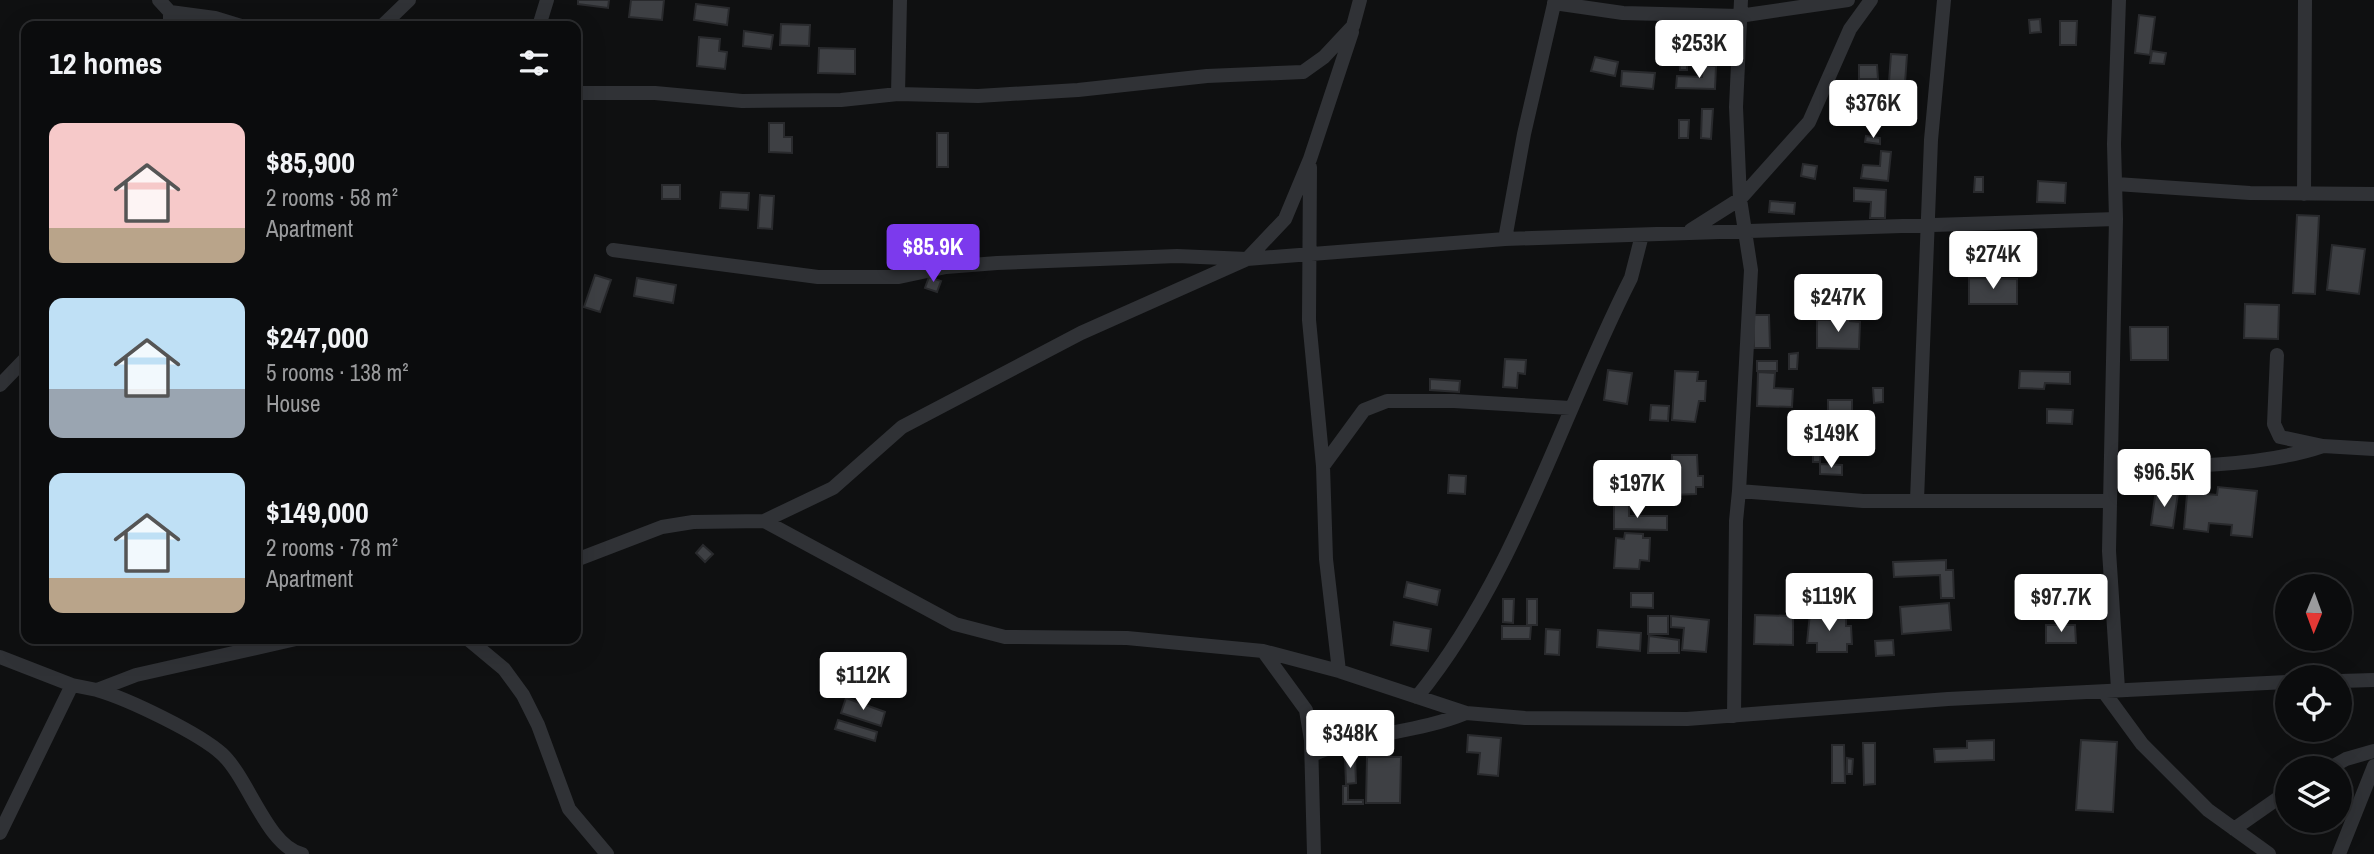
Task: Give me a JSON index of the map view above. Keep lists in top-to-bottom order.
{
  "north": "bottom",
  "page": {
    "price": [
      "$253K",
      "$376K",
      "$85.9K",
      "$274K",
      "$247K",
      "$149K",
      "$96.5K",
      "$197K",
      "$119K",
      "$97.7K",
      "$112K",
      "$348K"
    ],
    "heading": "12 homes",
    "list": [
      {
        "name": "$85,900",
        "note": "2 rooms · 58 m² · Apartment"
      },
      {
        "name": "$247,000",
        "note": "5 rooms · 138 m² · House"
      },
      {
        "name": "$149,000",
        "note": "2 rooms · 78 m² · Apartment"
      }
    ]
  }
}
